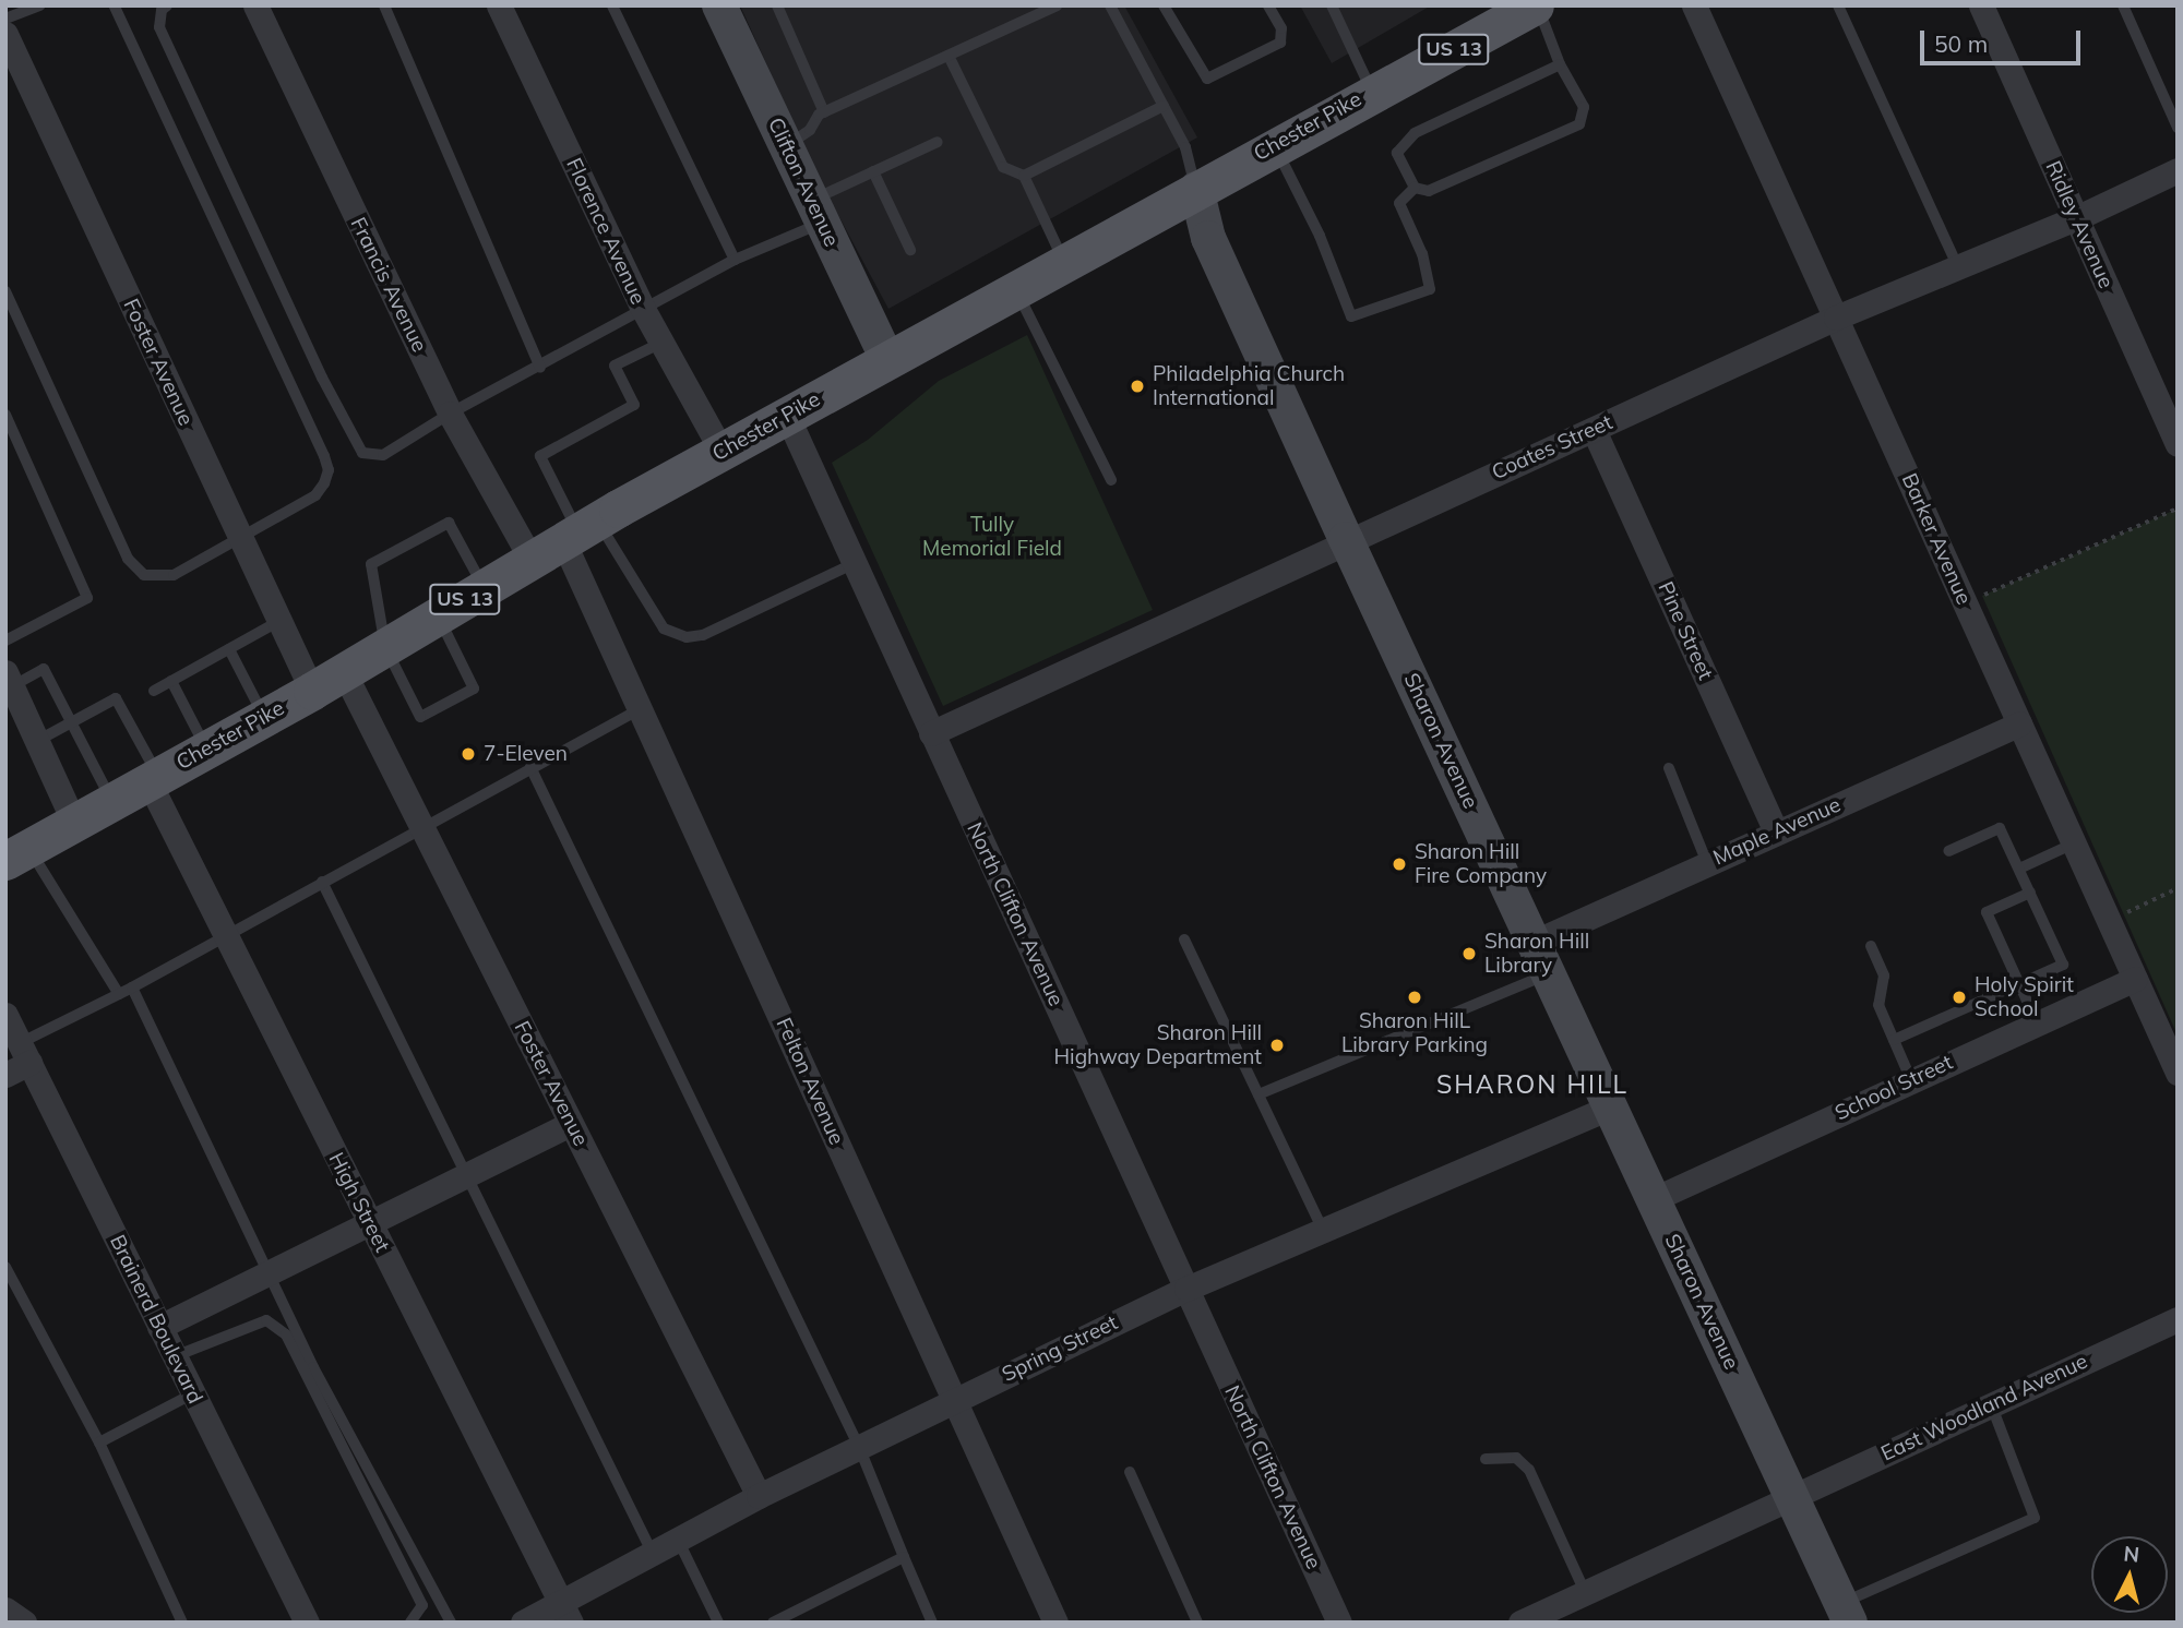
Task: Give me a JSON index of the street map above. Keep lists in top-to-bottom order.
{
  "streets": {
    "main road": ["US 13", "Chester Pike"],
    "street": [
      "Clifton Avenue",
      "Ridley Avenue",
      "Florence Avenue",
      "Francis Avenue",
      "Foster Avenue",
      "Coates Street",
      "Barker Avenue",
      "Pine Street",
      "Sharon Avenue",
      "Maple Avenue",
      "North Clifton Avenue",
      "Felton Avenue",
      "School Street",
      "High Street",
      "Brainerd Boulevard",
      "Spring Street",
      "East Woodland Avenue"
    ]
  },
  "crossings": [
    ["Chester Pike", "Clifton Avenue"],
    ["Chester Pike", "Florence Avenue"],
    ["Chester Pike", "Francis Avenue"],
    ["Chester Pike", "Foster Avenue"],
    ["Chester Pike", "Sharon Avenue"],
    ["Chester Pike", "North Clifton Avenue"],
    ["Chester Pike", "Felton Avenue"],
    ["Chester Pike", "High Street"],
    ["Ridley Avenue", "Coates Street"],
    ["Francis Avenue", "Felton Avenue"],
    ["Foster Avenue", "Spring Street"],
    ["Coates Street", "Barker Avenue"],
    ["Coates Street", "Pine Street"],
    ["Coates Street", "Sharon Avenue"],
    ["Coates Street", "North Clifton Avenue"],
    ["Barker Avenue", "Maple Avenue"],
    ["Barker Avenue", "School Street"],
    ["Pine Street", "Maple Avenue"],
    ["Sharon Avenue", "Maple Avenue"],
    ["Sharon Avenue", "School Street"],
    ["Sharon Avenue", "Spring Street"],
    ["Sharon Avenue", "East Woodland Avenue"],
    ["North Clifton Avenue", "Spring Street"],
    ["Felton Avenue", "Spring Street"],
    ["High Street", "Spring Street"]
  ],
  "districts": ["SHARON HILL"],
  "parks": ["Tully Memorial Field"],
  "places": [
    "Philadelphia Church International",
    "7-Eleven",
    "Sharon Hill Fire Company",
    "Sharon Hill Library",
    "Sharon HilL Library Parking",
    "Holy Spirit School",
    "Sharon Hill Highway Department"
  ],
  "scale_bar": "50 m",
  "north": "top"
}
